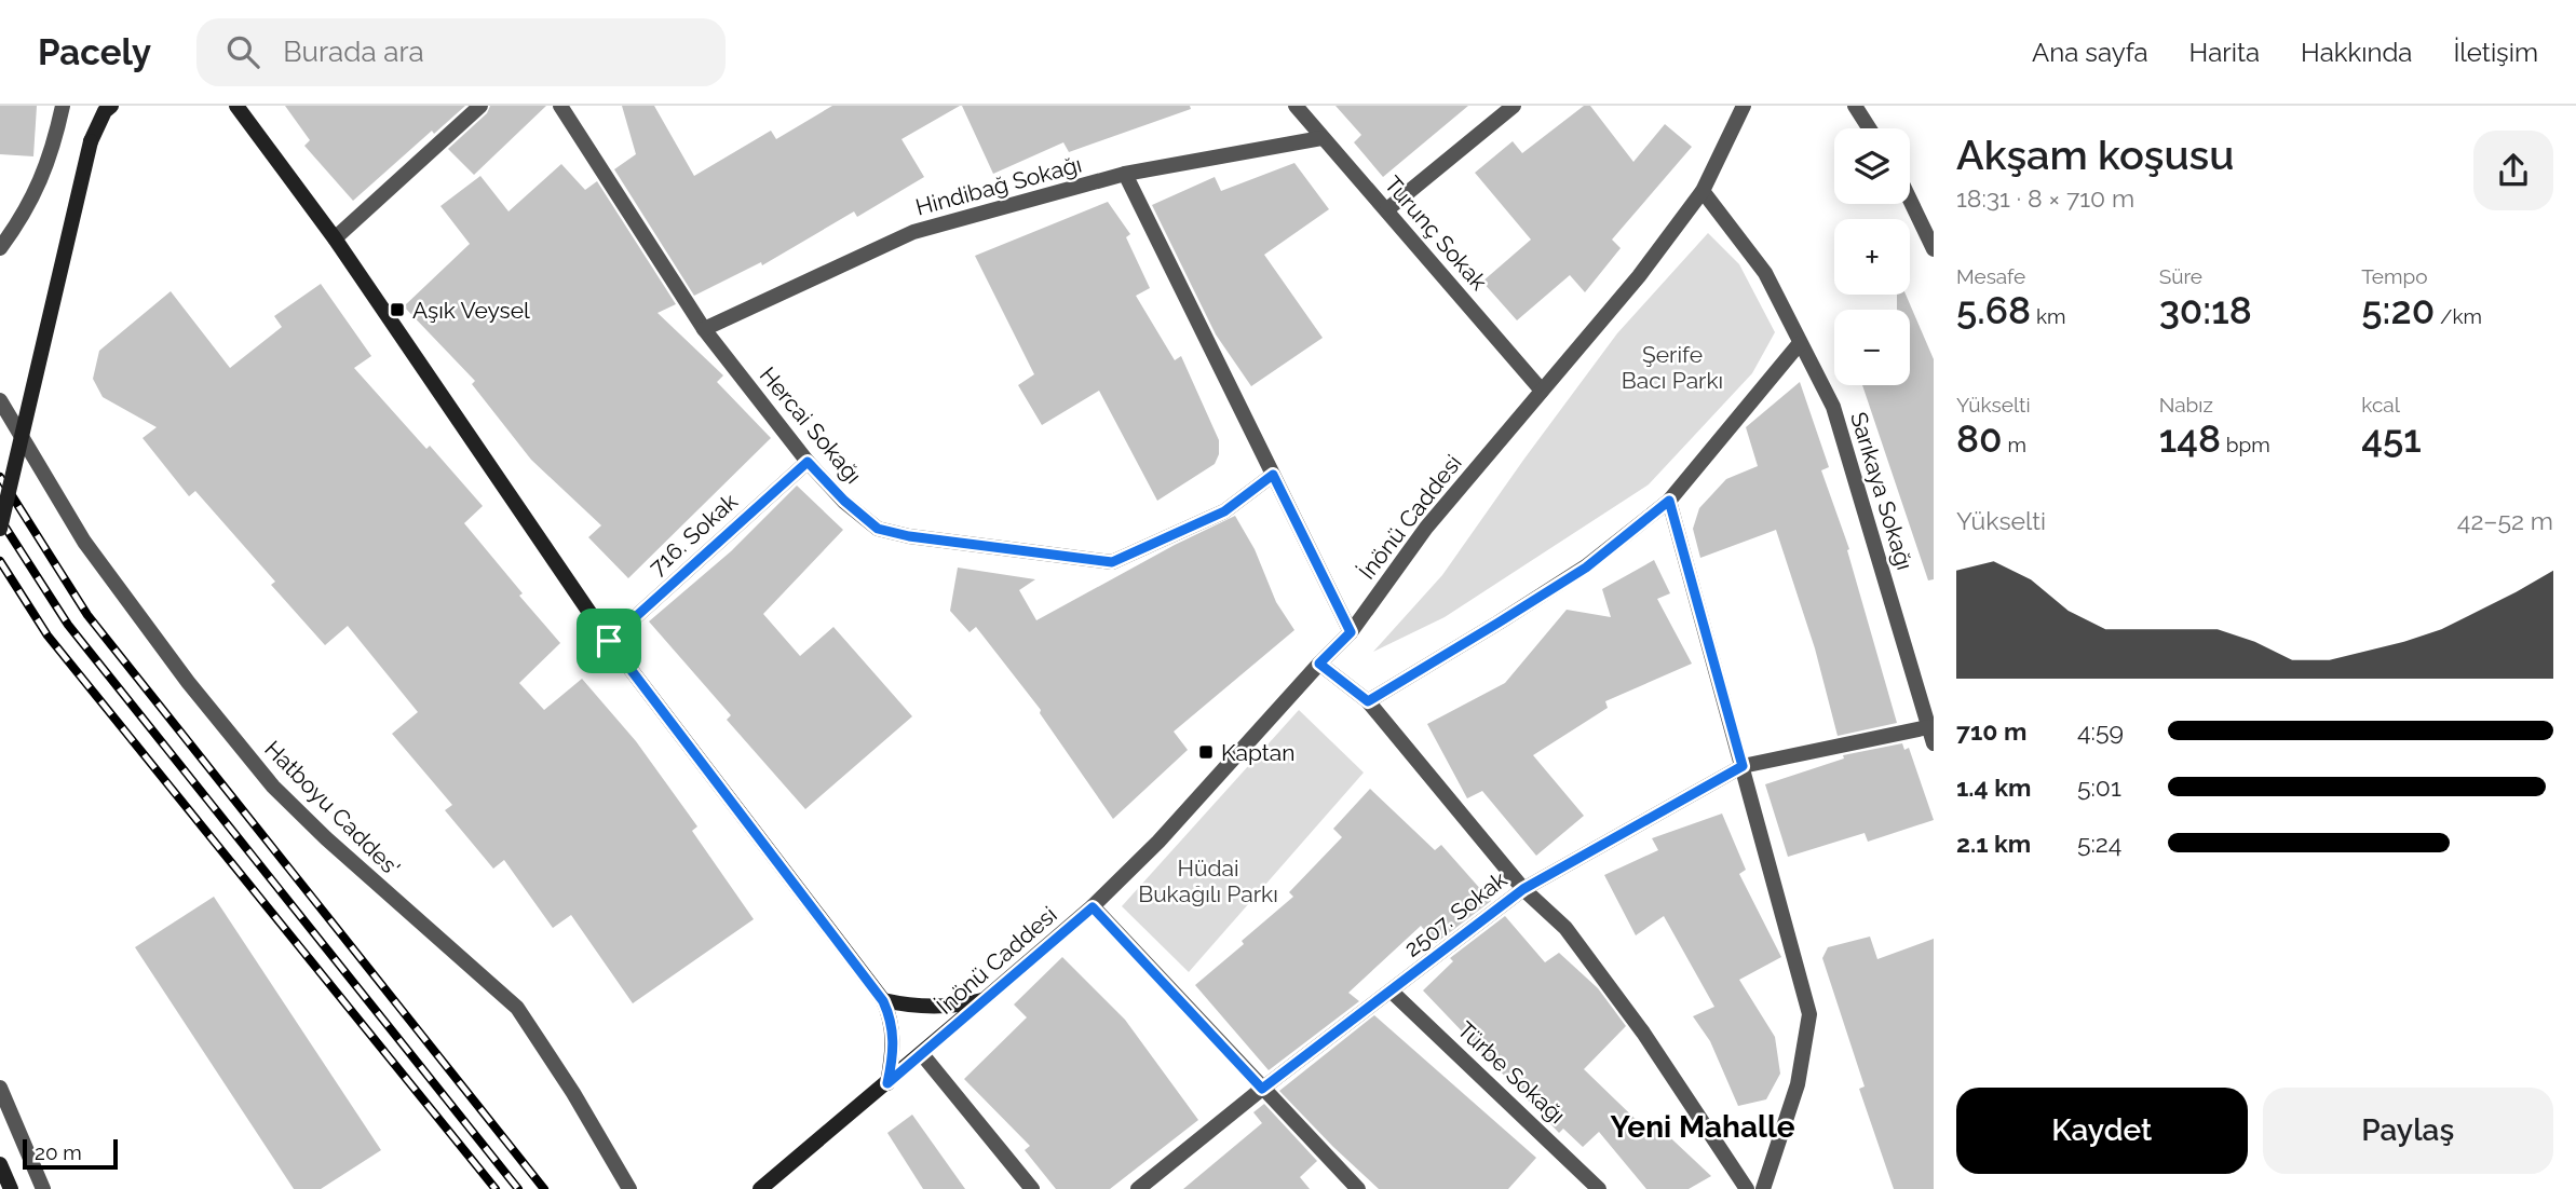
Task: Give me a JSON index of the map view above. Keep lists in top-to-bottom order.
{
  "streets": {
    "main road": ["İnönü Caddesi"],
    "street": [
      "Hindibağ Sokağı",
      "Turunç Sokak",
      "Hercai Sokağı",
      "Sarıkaya Sokağı",
      "716. Sokak",
      "Hatboyu Caddes'",
      "2507. Sokak",
      "Türbe Sokağı"
    ]
  },
  "crossings": [
    ["Hindibağ Sokağı", "Turunç Sokak"],
    ["Hindibağ Sokağı", "Hercai Sokağı"],
    ["Turunç Sokak", "İnönü Caddesi"],
    ["Hercai Sokağı", "716. Sokak"],
    ["Sarıkaya Sokağı", "İnönü Caddesi"],
    ["Sarıkaya Sokağı", "2507. Sokak"],
    ["2507. Sokak", "Türbe Sokağı"]
  ],
  "districts": ["Yeni Mahalle"],
  "parks": ["Şerife Bacı Parkı", "Hüdai Bukağılı Parkı"],
  "places": {
    "transit": ["Aşık Veysel", "Kaptan"]
  },
  "scale_bar": "20 m",
  "page": {
    "header": "Pacely",
    "search": "Burada ara",
    "nav": [
      "Ana sayfa",
      "Harita",
      "Hakkında",
      "İletişim"
    ],
    "heading": ["Akşam koşusu", "18:31 · 8 × 710 m"],
    "map_buttons": ["+", "−"],
    "stats": [
      ["Mesafe", "5.68 km"],
      ["Süre", "30:18"],
      ["Tempo", "5:20 /km"],
      ["Yükselti", "80 m"],
      ["Nabız", "148 bpm"],
      ["kcal", "451"]
    ],
    "chart": ["Yükselti", "42–52 m"],
    "list": [
      {
        "name": "710 m",
        "note": "4:59"
      },
      {
        "name": "1.4 km",
        "note": "5:01"
      },
      {
        "name": "2.1 km",
        "note": "5:24"
      }
    ],
    "buttons": ["Kaydet", "Paylaş"],
    "scale": "20 m"
  }
}
